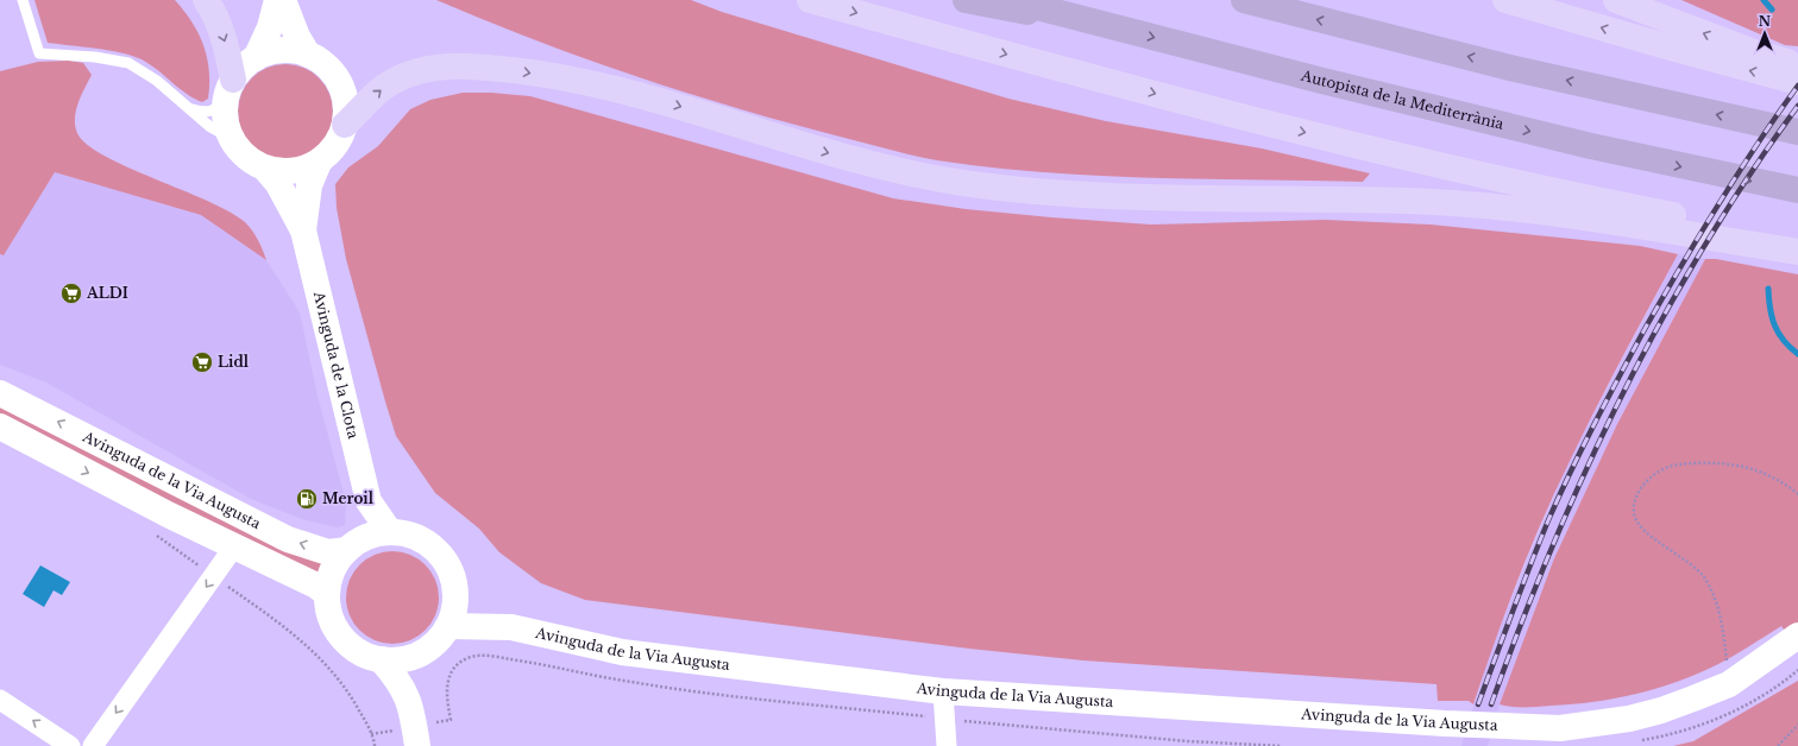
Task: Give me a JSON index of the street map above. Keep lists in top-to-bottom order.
{
  "streets": {
    "highway": ["Autopista de la Mediterrània"],
    "street": ["Avinguda de la Clota", "Avinguda de la Via Augusta"]
  },
  "crossings": [
    ["Avinguda de la Clota", "Avinguda de la Via Augusta"]
  ],
  "places": {
    "supermarket": ["ALDI", "Lidl"],
    "fuel station": ["Meroil"]
  },
  "north": "top"
}
